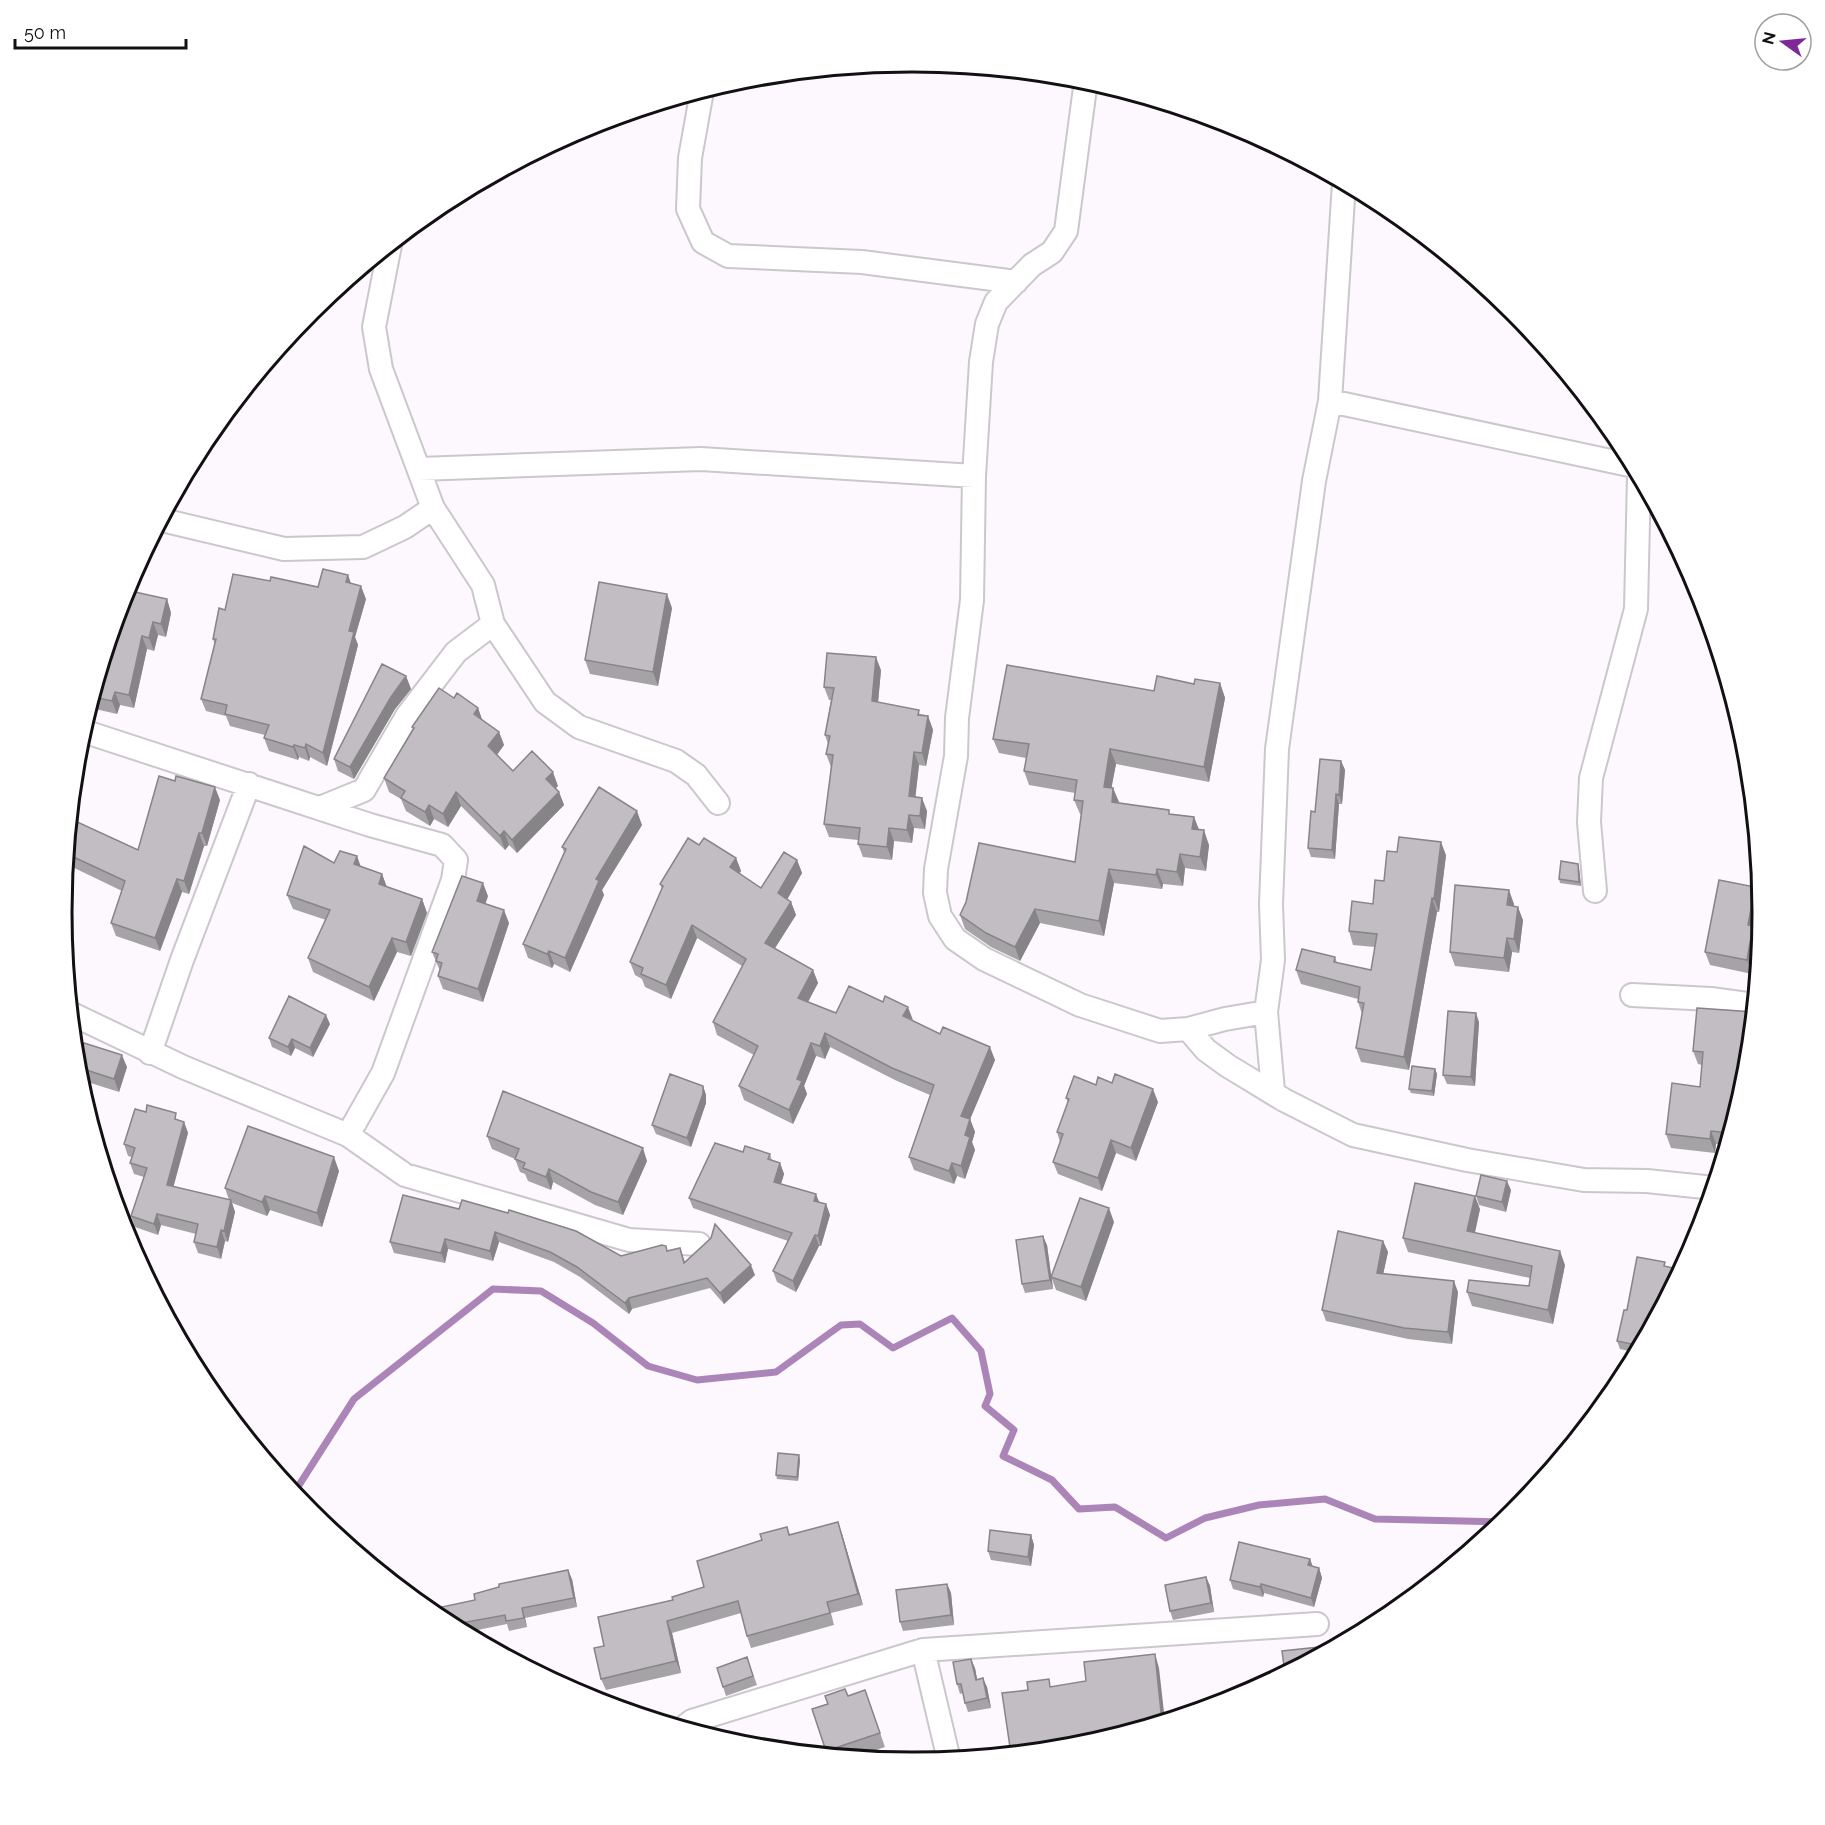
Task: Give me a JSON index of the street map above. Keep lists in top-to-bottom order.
{
  "scale_bar": "50 m",
  "north": "left"
}
